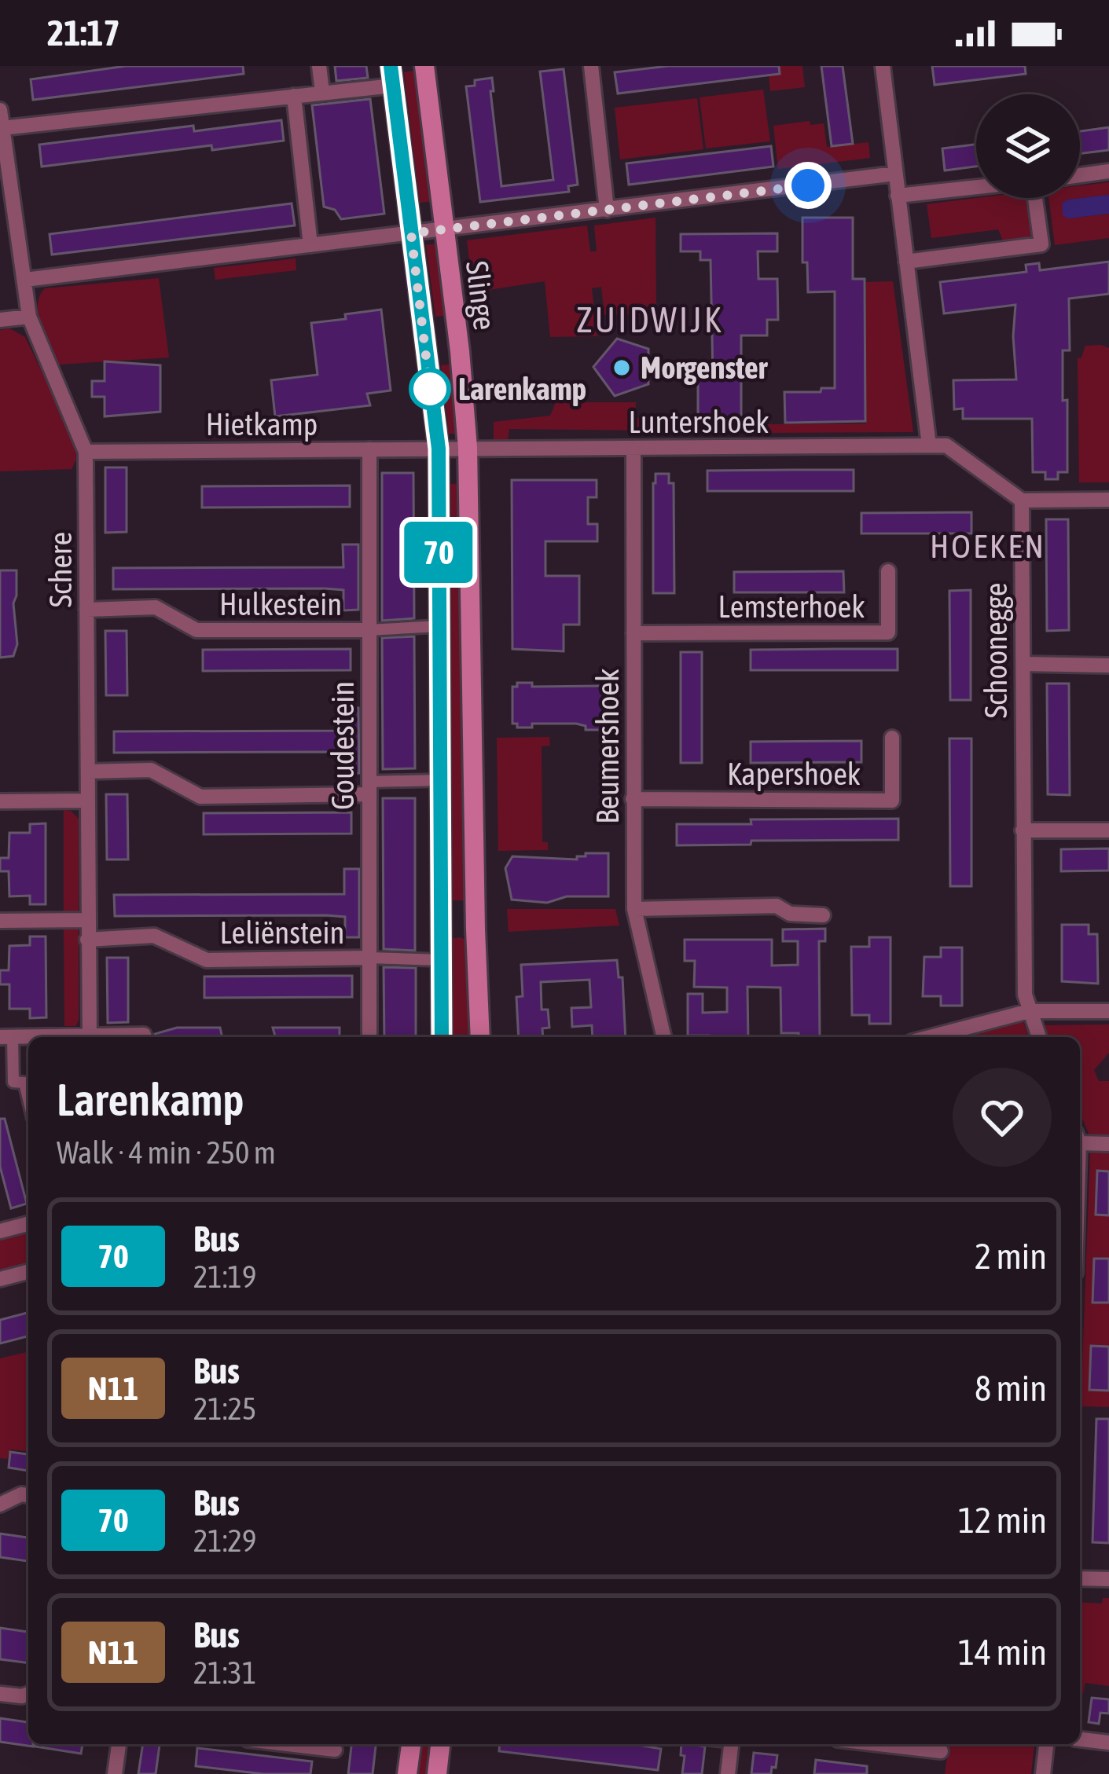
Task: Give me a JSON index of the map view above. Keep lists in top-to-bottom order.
{
  "streets": {
    "main road": ["Slinge"],
    "street": [
      "Luntershoek",
      "Hietkamp",
      "Schere",
      "Hulkestein",
      "Lemsterhoek",
      "Schoonegge",
      "Goudestein",
      "Beumershoek",
      "Kapershoek",
      "Leliënstein"
    ]
  },
  "crossings": [
    ["Slinge", "Luntershoek"],
    ["Slinge", "Hietkamp"],
    ["Luntershoek", "Hietkamp"],
    ["Luntershoek", "Beumershoek"],
    ["Hietkamp", "Schere"],
    ["Hietkamp", "Goudestein"],
    ["Schere", "Hulkestein"],
    ["Schere", "Leliënstein"],
    ["Hulkestein", "Goudestein"],
    ["Lemsterhoek", "Beumershoek"],
    ["Goudestein", "Leliënstein"],
    ["Beumershoek", "Kapershoek"]
  ],
  "districts": ["ZUIDWIJK", "HOEKEN"],
  "places": ["Morgenster", "Larenkamp"],
  "lines": ["bus line 70"],
  "page": {
    "status": "21:17",
    "on_map": "70",
    "heading": ["Larenkamp", "Walk · 4 min · 250 m"],
    "list": [
      {
        "mark": "70",
        "name": "Bus",
        "note": "21:19",
        "value": "2 min"
      },
      {
        "mark": "N11",
        "name": "Bus",
        "note": "21:25",
        "value": "8 min"
      },
      {
        "mark": "70",
        "name": "Bus",
        "note": "21:29",
        "value": "12 min"
      },
      {
        "mark": "N11",
        "name": "Bus",
        "note": "21:31",
        "value": "14 min"
      }
    ]
  }
}
